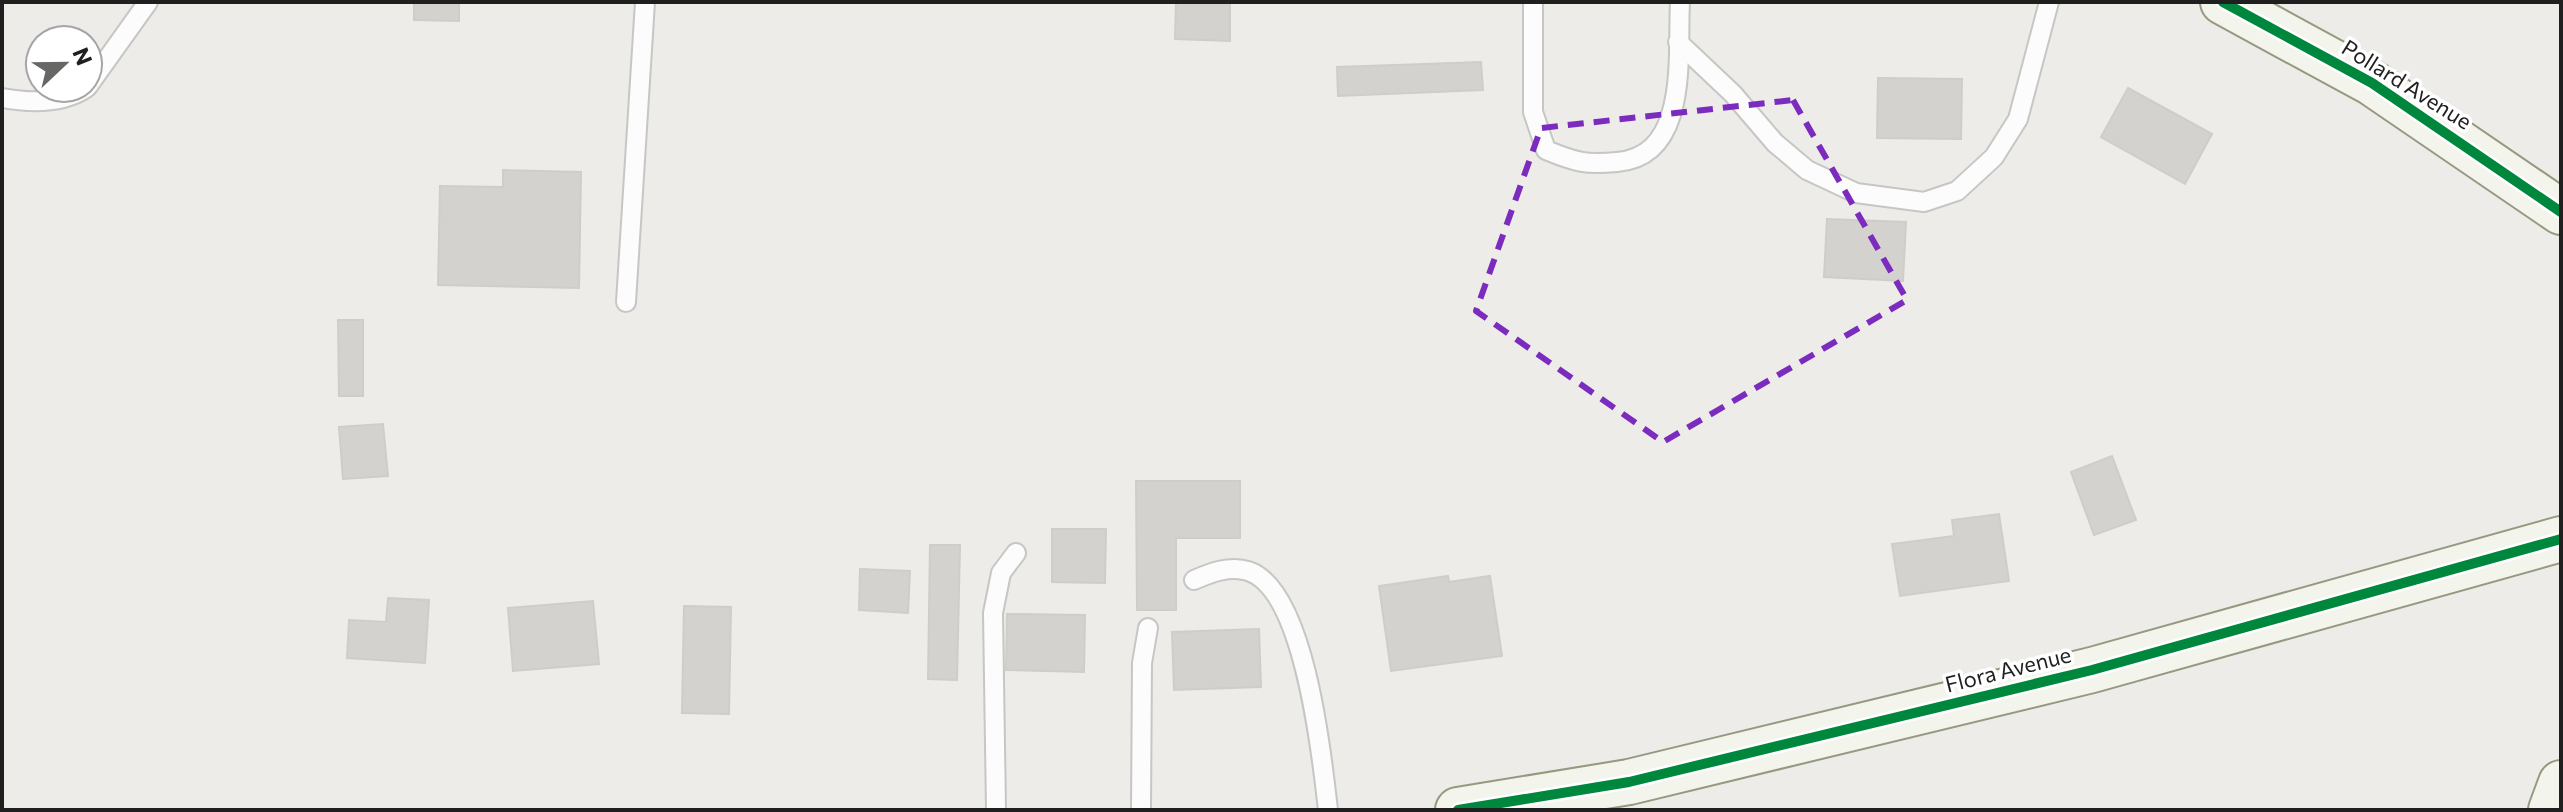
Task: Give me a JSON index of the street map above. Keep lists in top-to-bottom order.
{
  "streets": {
    "street": ["Pollard Avenue", "Flora Avenue"]
  },
  "north": "right"
}
